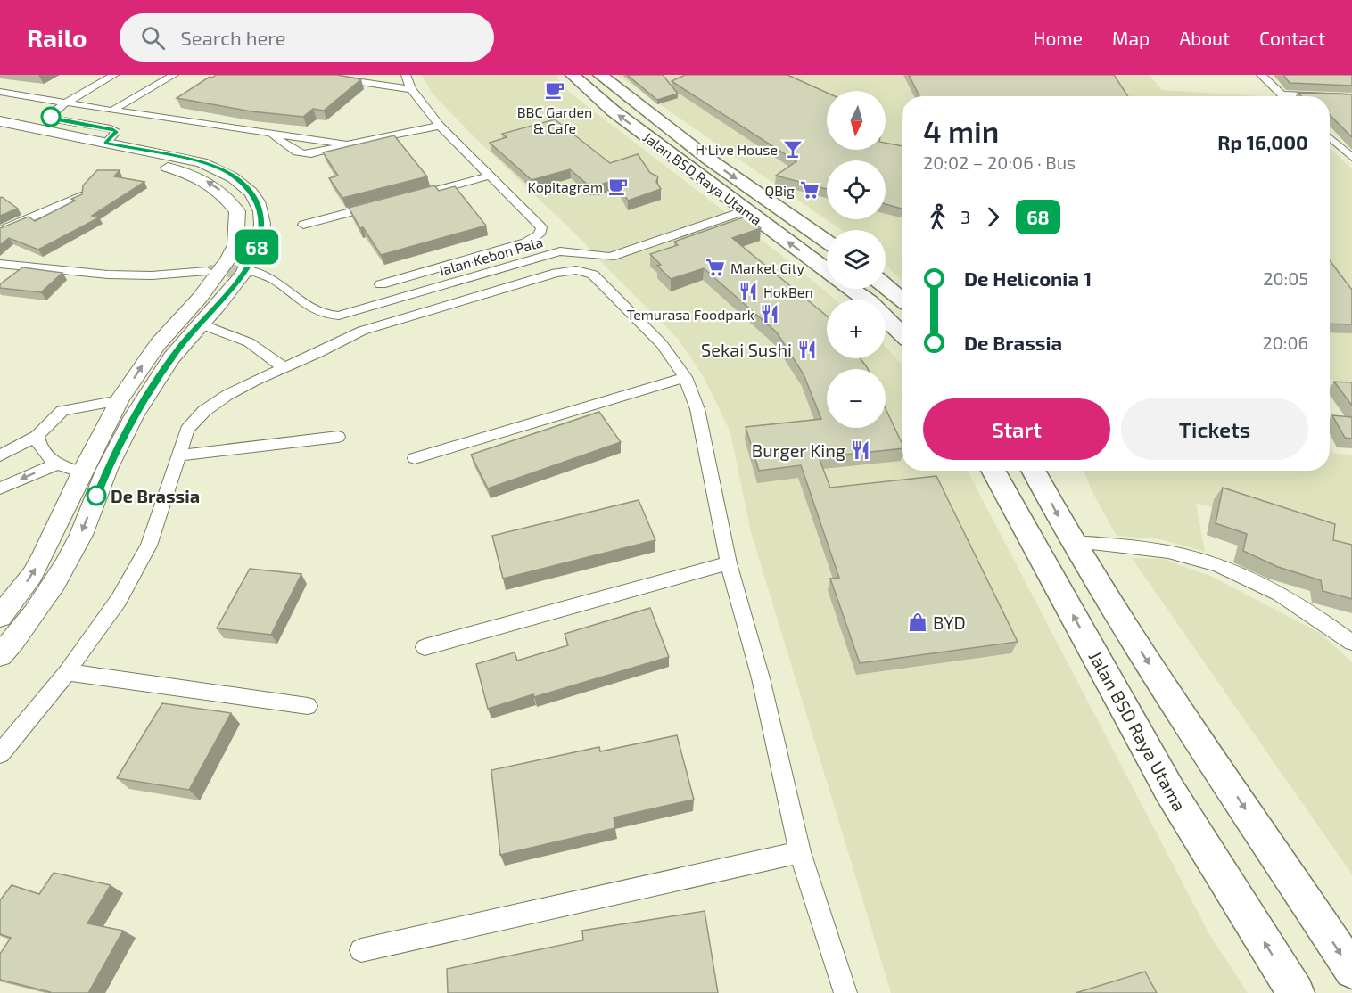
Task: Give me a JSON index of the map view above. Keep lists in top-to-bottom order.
{
  "streets": {
    "main road": ["Jalan BSD Raya Utama"],
    "street": ["Jalan Kebon Pala"]
  },
  "crossings": [
    ["Jalan BSD Raya Utama", "Jalan Kebon Pala"]
  ],
  "places": {
    "cafe": ["BBC Garden & Cafe", "Kopitagram"],
    "bar": ["H Live House"],
    "supermarket": ["QBig", "Market City"],
    "restaurant": [
      "HokBen",
      "Temurasa Foodpark",
      "Sekai Sushi",
      "Burger King"
    ],
    "other": ["De Brassia"],
    "shop": ["BYD"]
  },
  "lines": ["bus line 68"],
  "north": "bottom",
  "page": {
    "header": "Railo",
    "search": "Search here",
    "nav": [
      "Home",
      "Map",
      "About",
      "Contact"
    ],
    "on_map": "68",
    "map_buttons": ["+", "−"],
    "heading": ["4 min", "20:02 – 20:06 · Bus", "Rp 16,000"],
    "legs": ["3", "68"],
    "list": [
      {
        "name": "De Heliconia 1",
        "value": "20:05"
      },
      {
        "name": "De Brassia",
        "value": "20:06"
      }
    ],
    "buttons": ["Start", "Tickets"]
  }
}
